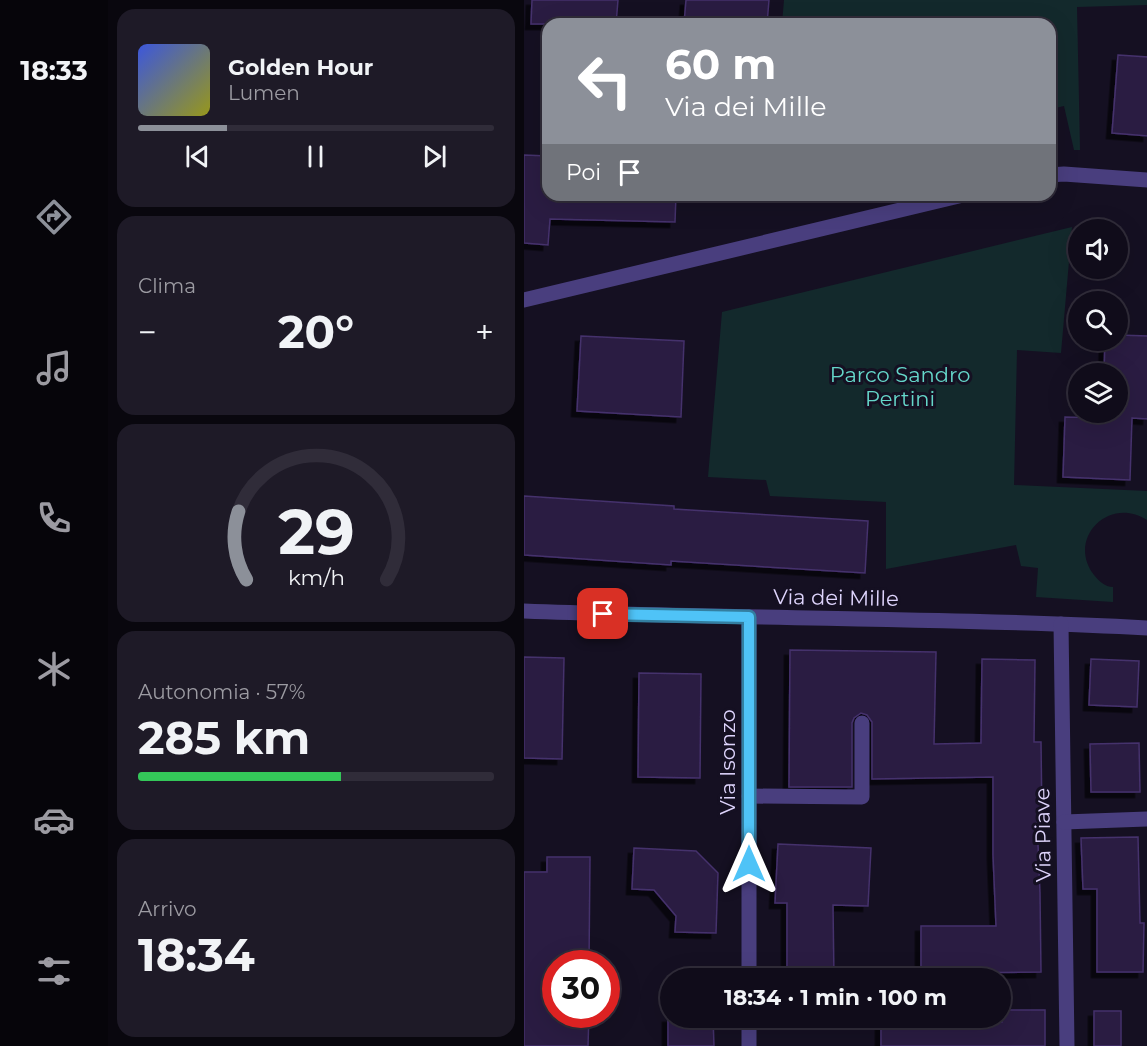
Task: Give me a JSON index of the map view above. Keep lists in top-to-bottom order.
{
  "streets": {
    "street": ["Via dei Mille", "Via Isonzo", "Via Piave"]
  },
  "crossings": [
    ["Via dei Mille", "Via Isonzo"],
    ["Via dei Mille", "Via Piave"]
  ],
  "parks": ["Parco Sandro Pertini"],
  "page": {
    "tabs": "18:33",
    "turn": ["60 m", "Via dei Mille"],
    "song": ["Golden Hour", "Lumen"],
    "then": "Poi",
    "tile": [
      "Clima",
      ["Autonomia · 57%", "285 km"],
      ["Arrivo", "18:34"]
    ],
    "heat": ["−", "20°", "+"],
    "limit": "30",
    "trip": "18:34 · 1 min · 100 m",
    "gauge": ["29", "km/h"]
  }
}
